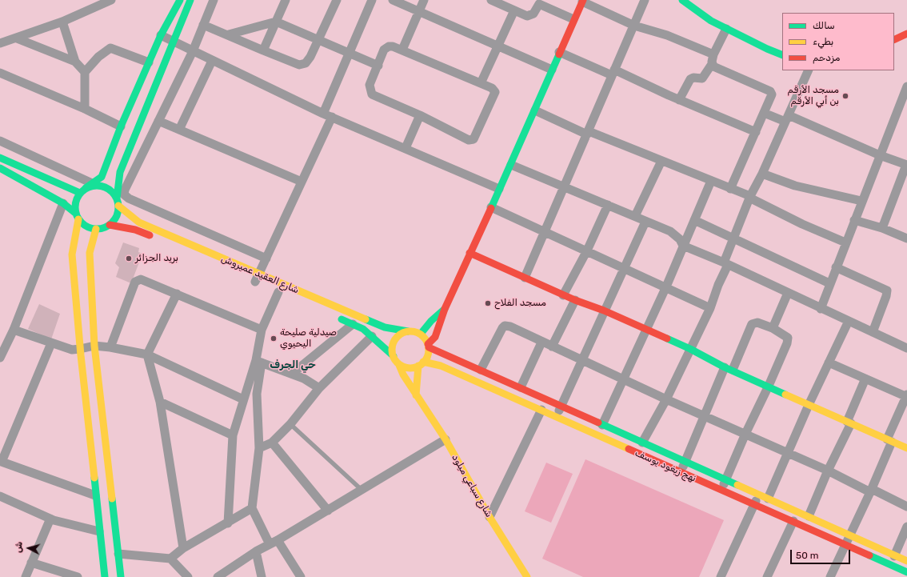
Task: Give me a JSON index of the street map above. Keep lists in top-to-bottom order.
{
  "streets": {
    "main road": ["شارع العقيد عميروش", "نهج زيغود يوسف", "شارع سباعي ميلود"]
  },
  "crossings": [
    ["شارع العقيد عميروش", "نهج زيغود يوسف"],
    ["شارع العقيد عميروش", "شارع سباعي ميلود"],
    ["نهج زيغود يوسف", "شارع سباعي ميلود"]
  ],
  "districts": ["حي الجرف"],
  "places": [
    "مسجد الأرقم بن أبي الأرقم",
    "بريد الجزائر",
    "مسجد الفلاح",
    "صيدلية صليحة اليحيوي"
  ],
  "legend": ["سالك", "بطيء", "مزدحم"],
  "scale_bar": "50 m",
  "north": "left"
}
